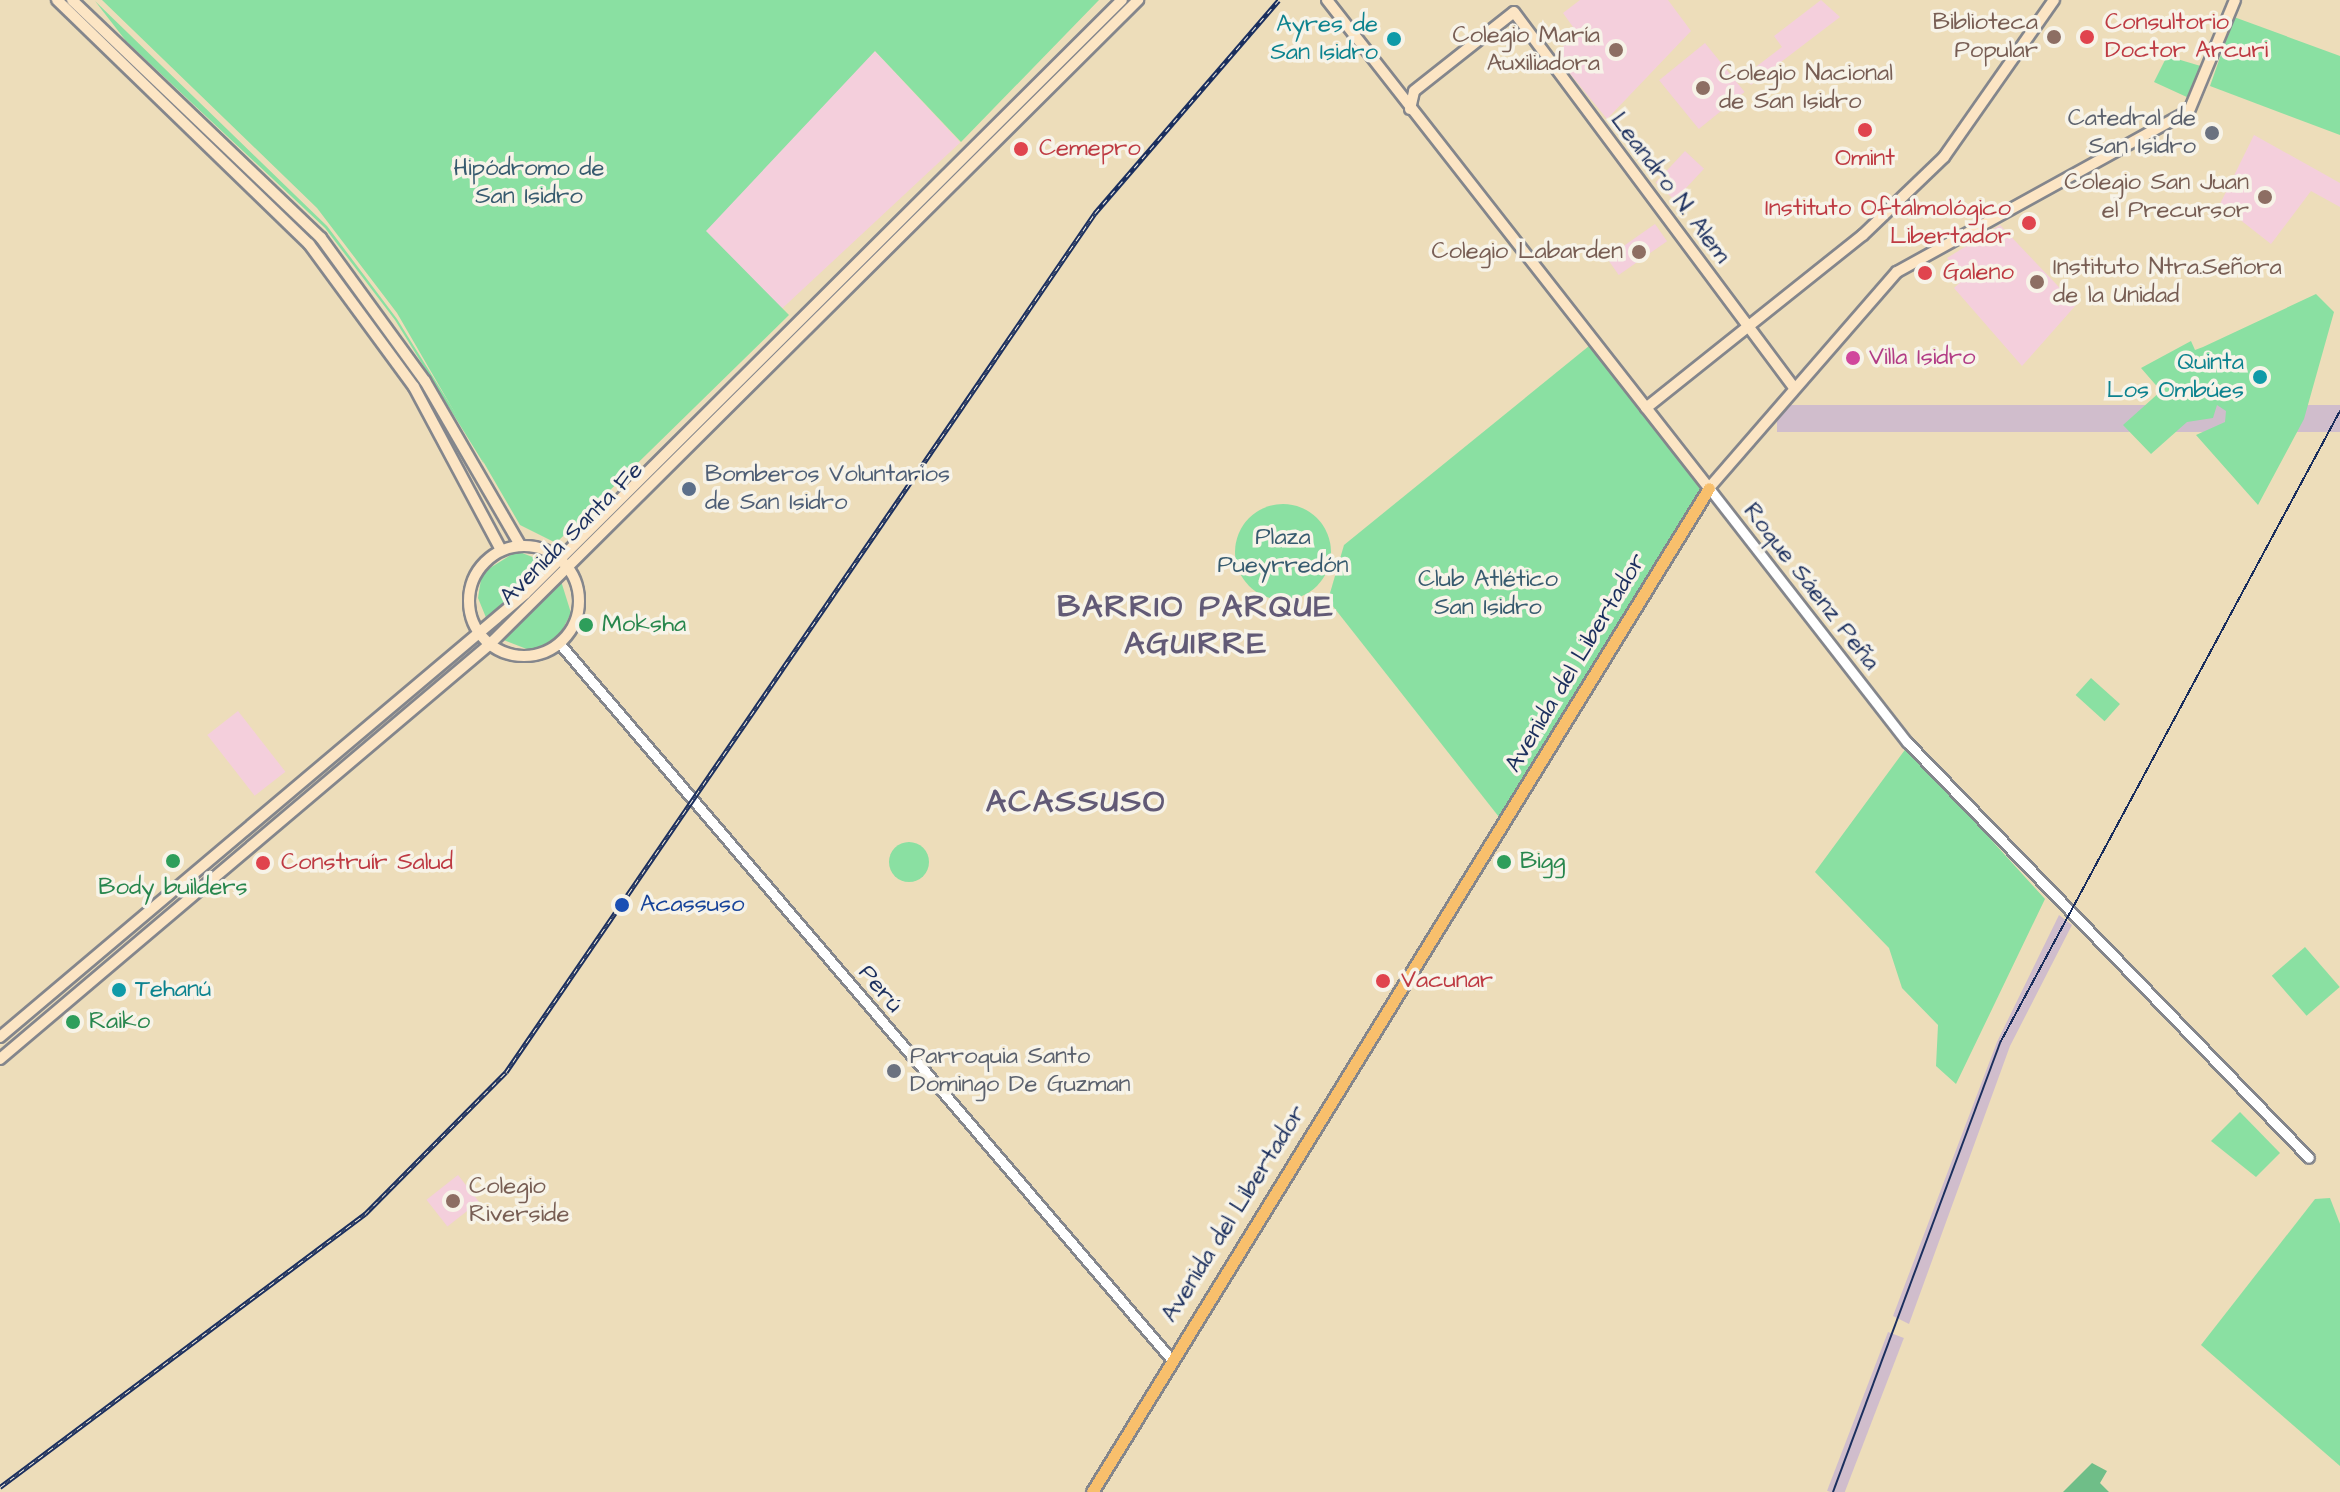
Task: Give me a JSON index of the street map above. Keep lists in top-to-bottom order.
{
  "streets": {
    "main road": [
      "Leandro N. Alem",
      "Avenida Santa Fe",
      "Roque Sáenz Peña",
      "Avenida del Libertador"
    ],
    "street": ["Perú"]
  },
  "crossings": [
    ["Leandro N. Alem", "Avenida del Libertador"],
    ["Roque Sáenz Peña", "Avenida del Libertador"],
    ["Avenida del Libertador", "Perú"]
  ],
  "districts": ["BARRIO PARQUE AGUIRRE", "ACASSUSO"],
  "parks": ["Hipódromo de San Isidro", "Plaza Pueyrredón", "Club Atlético San Isidro"],
  "places": [
    "Biblioteca Popular",
    "Consultorio Doctor Arcuri",
    "Ayres de San Isidro",
    "Colegio María Auxiliadora",
    "Colegio Nacional de San Isidro",
    "Omint",
    "Catedral de San Isidro",
    "Cemepro",
    "Colegio San Juan el Precursor",
    "Instituto Oftalmológico Libertador",
    "Colegio Labarden",
    "Galeno",
    "Instituto Ntra.Señora de la Unidad",
    "Villa Isidro",
    "Quinta Los Ombúes",
    "Bomberos Voluntarios de San Isidro",
    "Moksha",
    "Body builders",
    "Bigg",
    "Construír Salud",
    "Acassuso",
    "Vacunar",
    "Tehanú",
    "Raiko",
    "Parroquia Santo Domingo De Guzman",
    "Colegio Riverside"
  ]
}
